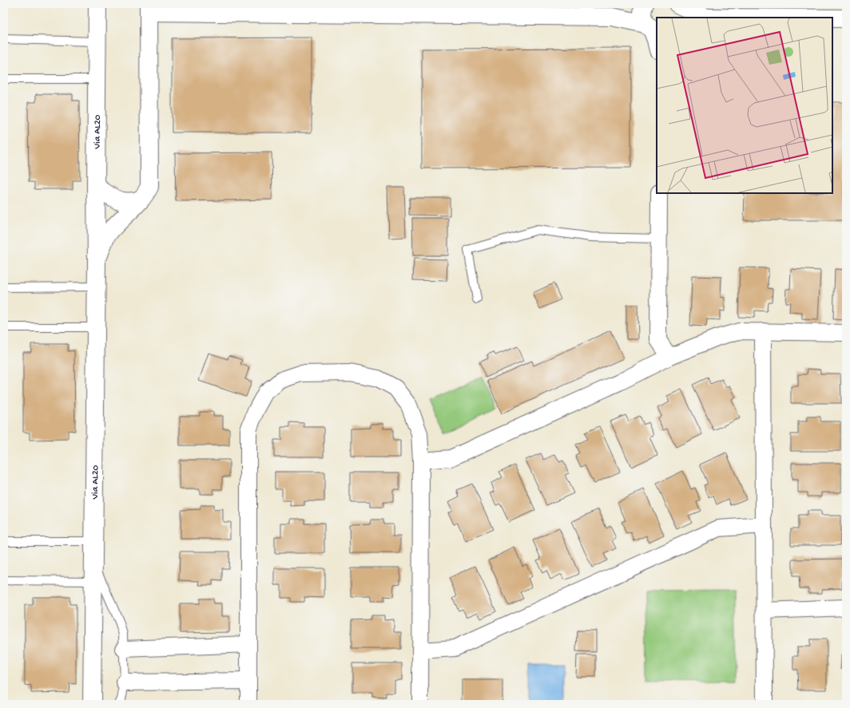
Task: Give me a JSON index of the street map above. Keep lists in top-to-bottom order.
{
  "streets": {
    "street": ["Via AL20"]
  }
}
